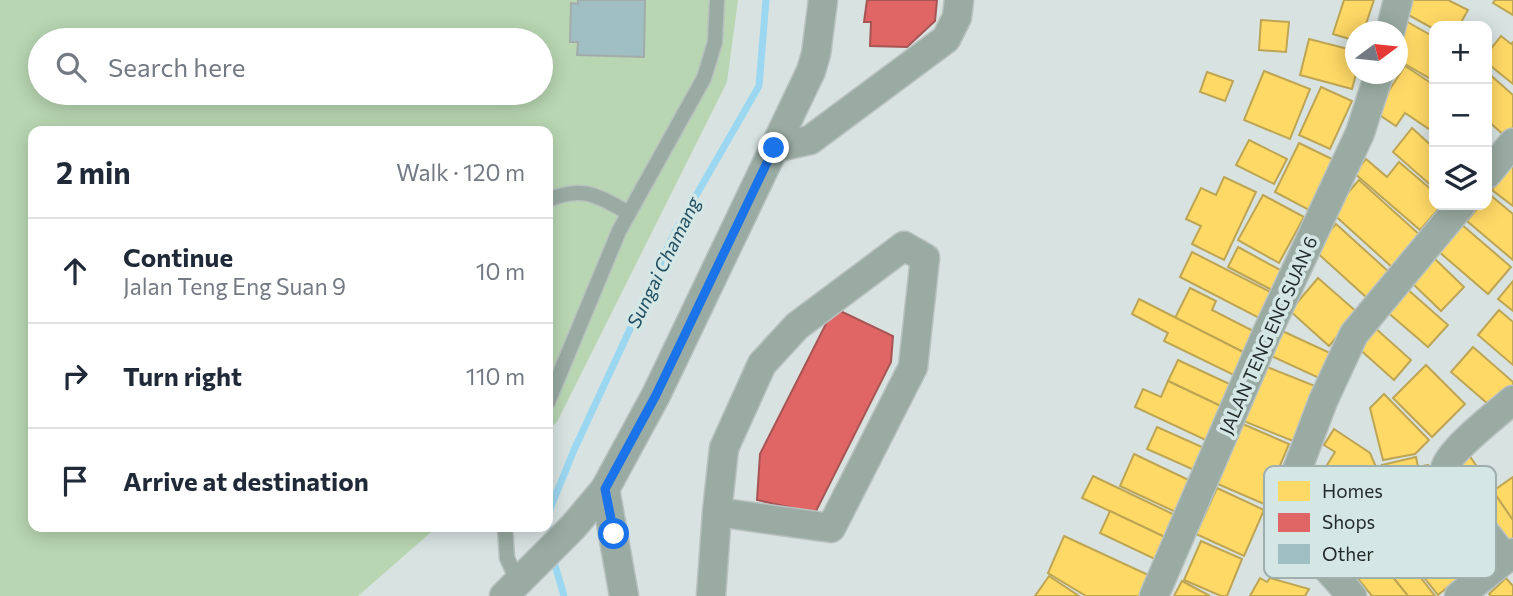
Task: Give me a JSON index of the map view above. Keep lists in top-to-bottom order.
{
  "streets": {
    "street": ["JALAN TENG ENG SUAN 6"]
  },
  "water": ["Sungai Chamang"],
  "legend": ["Homes", "Shops", "Other"],
  "north": "right",
  "page": {
    "map_buttons": ["+", "−"],
    "search": "Search here",
    "heading": ["2 min", "Walk · 120 m"],
    "list": [
      ["Continue", "Jalan Teng Eng Suan 9", "10 m"],
      ["Turn right", "110 m"],
      "Arrive at destination"
    ]
  }
}
